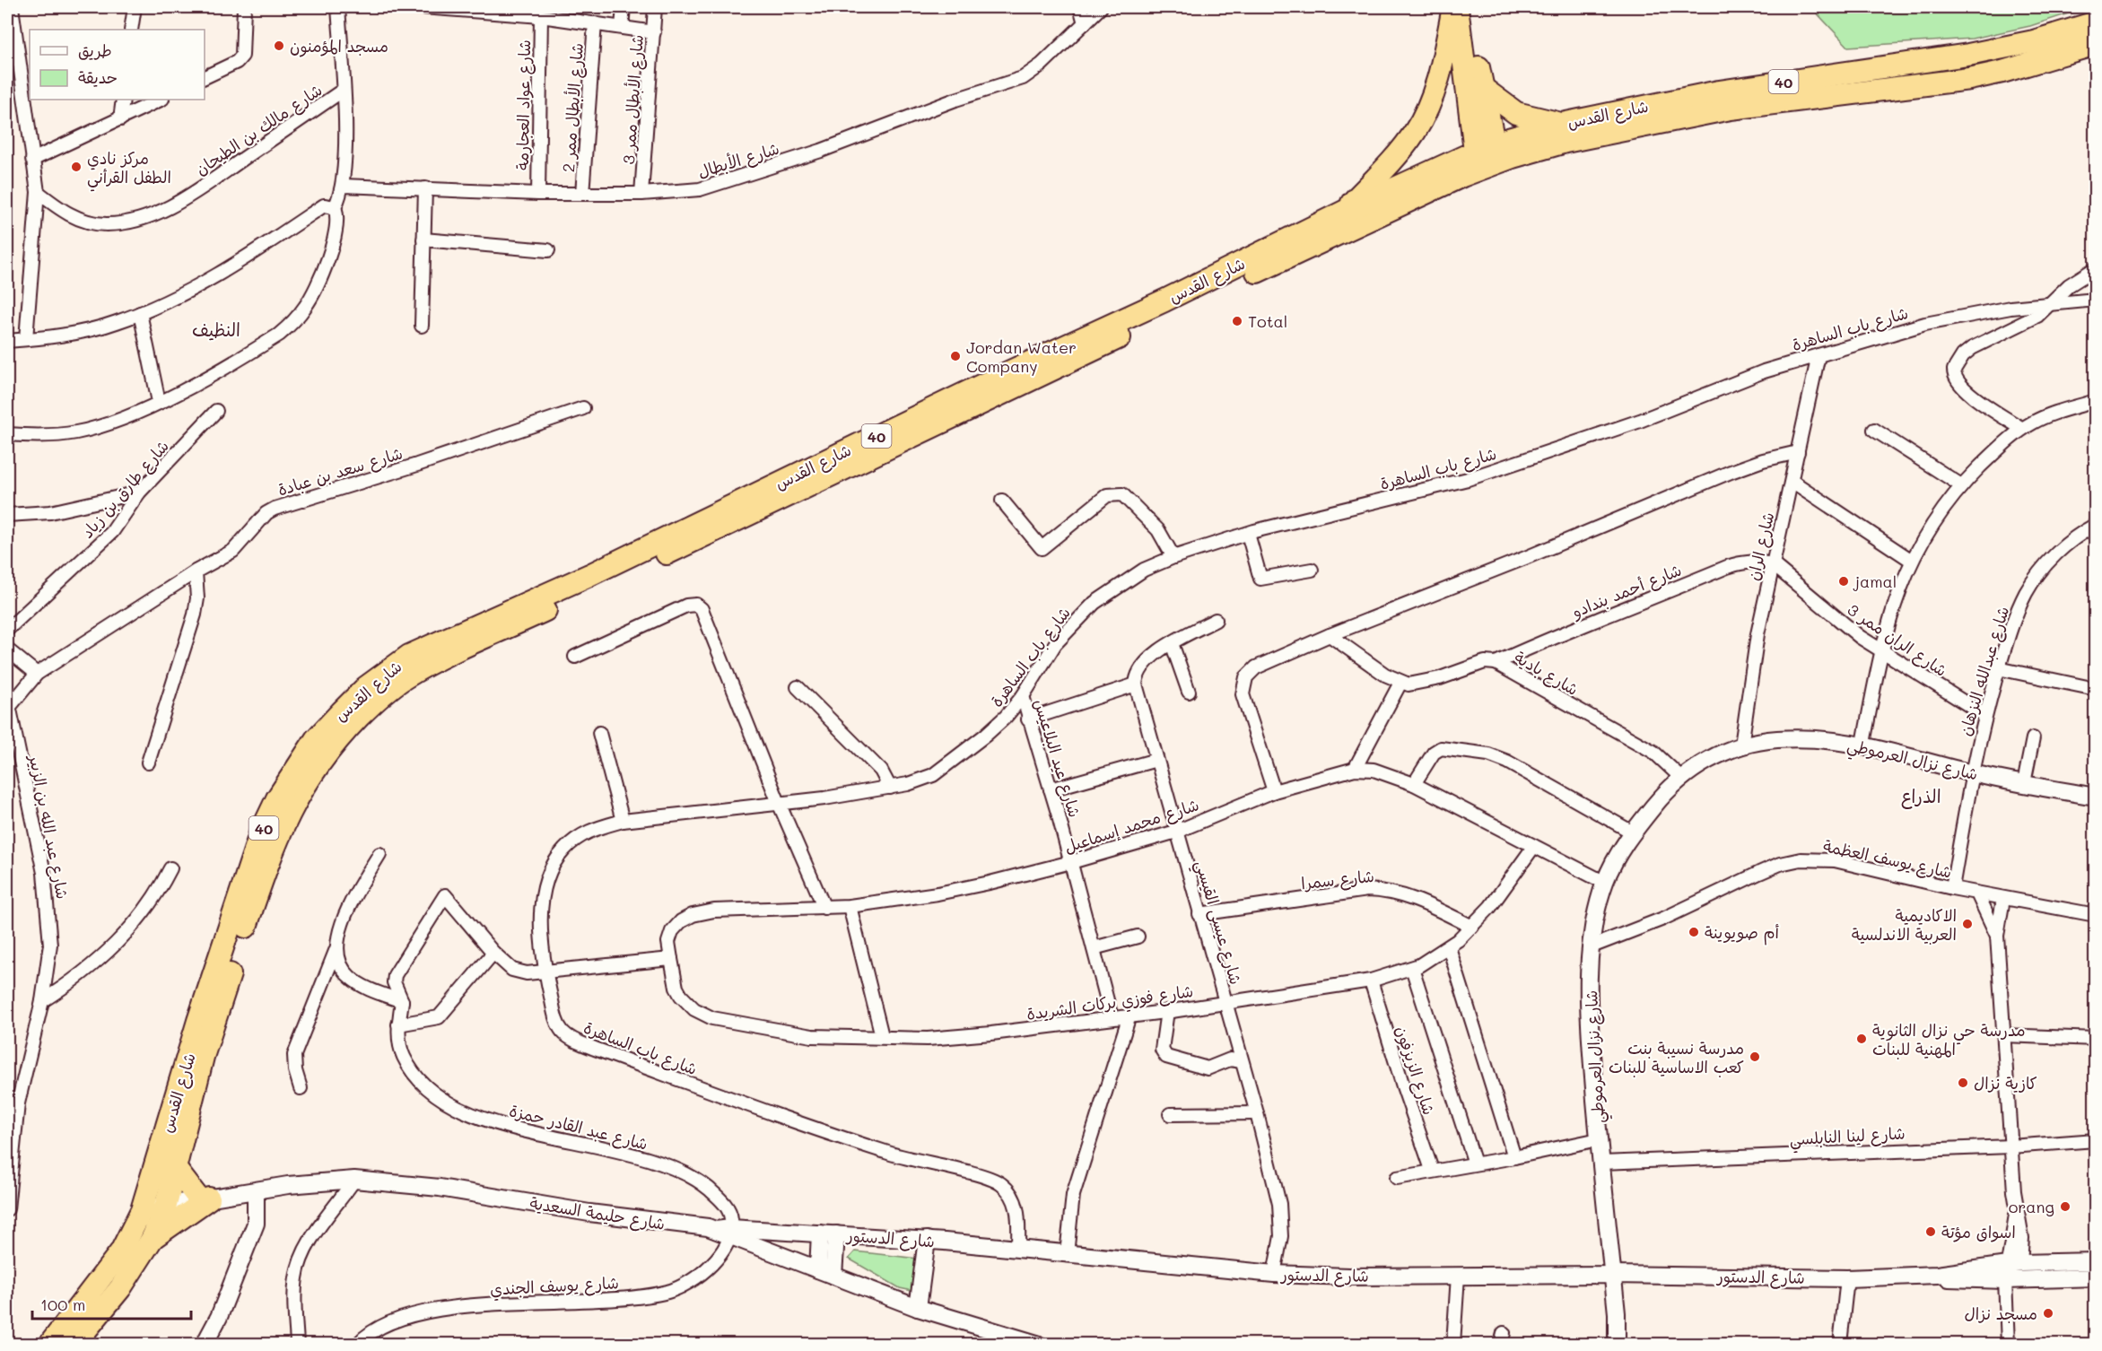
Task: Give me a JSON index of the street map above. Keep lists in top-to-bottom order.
{
  "streets": {
    "highway": ["40", "شارع القدس"],
    "street": [
      "شارع الأبطال ممر 3",
      "شارع عواد العجارمة",
      "شارع الأبطال ممر 2",
      "شارع مالك بن الطيحان",
      "شارع الأبطال",
      "شارع باب الساهرة",
      "شارع سعد بن عبادة",
      "شارع طارق بن زياد",
      "شارع الران",
      "شارع أحمد بندادو",
      "شارع الران ممر 3",
      "شارع عبدالله النزهان",
      "شارع بادية",
      "شارع عيد البلاعيس",
      "شارع نزال العرموطي",
      "شارع محمد إسماعيل",
      "شارع عبد الله بن الزبير",
      "شارع يوسف العظمة",
      "شارع سمرا",
      "شارع عيسى القيسي",
      "شارع فوزي بركات الشريدة",
      "شارع الزيزفون",
      "شارع عبد القادر حمزة",
      "شارع لينا النابلسي",
      "شارع حليمة السعدية",
      "شارع الدستور",
      "شارع يوسف الجندي"
    ]
  },
  "crossings": [
    ["شارع الأبطال ممر 3", "شارع الأبطال"],
    ["شارع عواد العجارمة", "شارع الأبطال"],
    ["شارع الأبطال ممر 2", "شارع الأبطال"],
    ["شارع القدس", "شارع حليمة السعدية"],
    ["شارع باب الساهرة", "شارع الران"],
    ["شارع باب الساهرة", "شارع عيد البلاعيس"],
    ["شارع باب الساهرة", "شارع الدستور"],
    ["شارع سعد بن عبادة", "شارع عبد الله بن الزبير"],
    ["شارع الران", "شارع أحمد بندادو"],
    ["شارع الران", "شارع الران ممر 3"],
    ["شارع الران", "شارع نزال العرموطي"],
    ["شارع أحمد بندادو", "شارع الران ممر 3"],
    ["شارع أحمد بندادو", "شارع بادية"],
    ["شارع الران ممر 3", "شارع عبدالله النزهان"],
    ["شارع عبدالله النزهان", "شارع نزال العرموطي"],
    ["شارع عبدالله النزهان", "شارع يوسف العظمة"],
    ["شارع بادية", "شارع نزال العرموطي"],
    ["شارع عيد البلاعيس", "شارع محمد إسماعيل"],
    ["شارع عيد البلاعيس", "شارع فوزي بركات الشريدة"],
    ["شارع نزال العرموطي", "شارع محمد إسماعيل"],
    ["شارع نزال العرموطي", "شارع يوسف العظمة"],
    ["شارع نزال العرموطي", "شارع لينا النابلسي"],
    ["شارع نزال العرموطي", "شارع الدستور"],
    ["شارع محمد إسماعيل", "شارع عيسى القيسي"],
    ["شارع محمد إسماعيل", "شارع فوزي بركات الشريدة"],
    ["شارع سمرا", "شارع عيسى القيسي"],
    ["شارع سمرا", "شارع فوزي بركات الشريدة"],
    ["شارع عيسى القيسي", "شارع فوزي بركات الشريدة"],
    ["شارع عيسى القيسي", "شارع الدستور"],
    ["شارع فوزي بركات الشريدة", "شارع الزيزفون"],
    ["شارع عبد القادر حمزة", "شارع حليمة السعدية"],
    ["شارع عبد القادر حمزة", "شارع الدستور"],
    ["شارع عبد القادر حمزة", "شارع يوسف الجندي"],
    ["شارع حليمة السعدية", "شارع الدستور"],
    ["شارع حليمة السعدية", "شارع يوسف الجندي"],
    ["شارع الدستور", "شارع يوسف الجندي"]
  ],
  "districts": ["النظيف", "الذراع"],
  "places": [
    "مسجد المؤمنون",
    "مركز نادي الطفل القرأني",
    "Total",
    "Jordan Water Company",
    "jamal",
    "الاكاديمية العربية الاندلسية",
    "أم صويوينة",
    "مدرسة حي نزال الثانوية المهنية للبنات",
    "مدرسة نسيبة بنت كعب الاساسية للبنات",
    "كازية نزال",
    "orang",
    "اسواق مؤتة",
    "مسجد نزال"
  ],
  "legend": ["طريق", "حديقة"],
  "scale_bar": "100 m"
}
